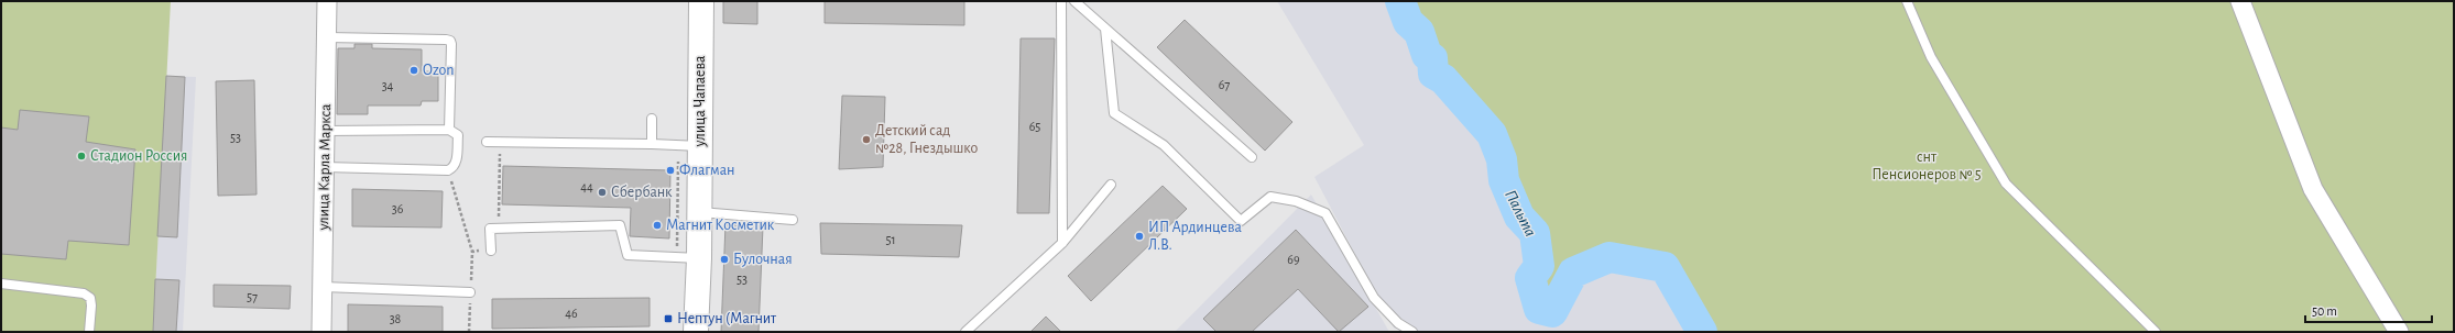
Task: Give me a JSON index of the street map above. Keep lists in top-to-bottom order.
{
  "streets": {
    "street": ["улица Чапаева", "улица Карла Маркса"]
  },
  "water": ["Пальта"],
  "parks": ["снт Пенсионеров № 5"],
  "places": {
    "other": [
      "Ozon",
      "Детский сад №28, Гнездышко",
      "Стадион Россия",
      "Флагман",
      "Сбербанк",
      "Магнит Косметик",
      "ИП Ардинцева Л.В.",
      "Булочная"
    ],
    "transit": ["Нептун (Магнит"]
  },
  "house_numbers": [
    "67",
    "34",
    "65",
    "53",
    "44",
    "36",
    "51",
    "69",
    "53",
    "57",
    "46",
    "38"
  ],
  "scale_bar": "50 m"
}
